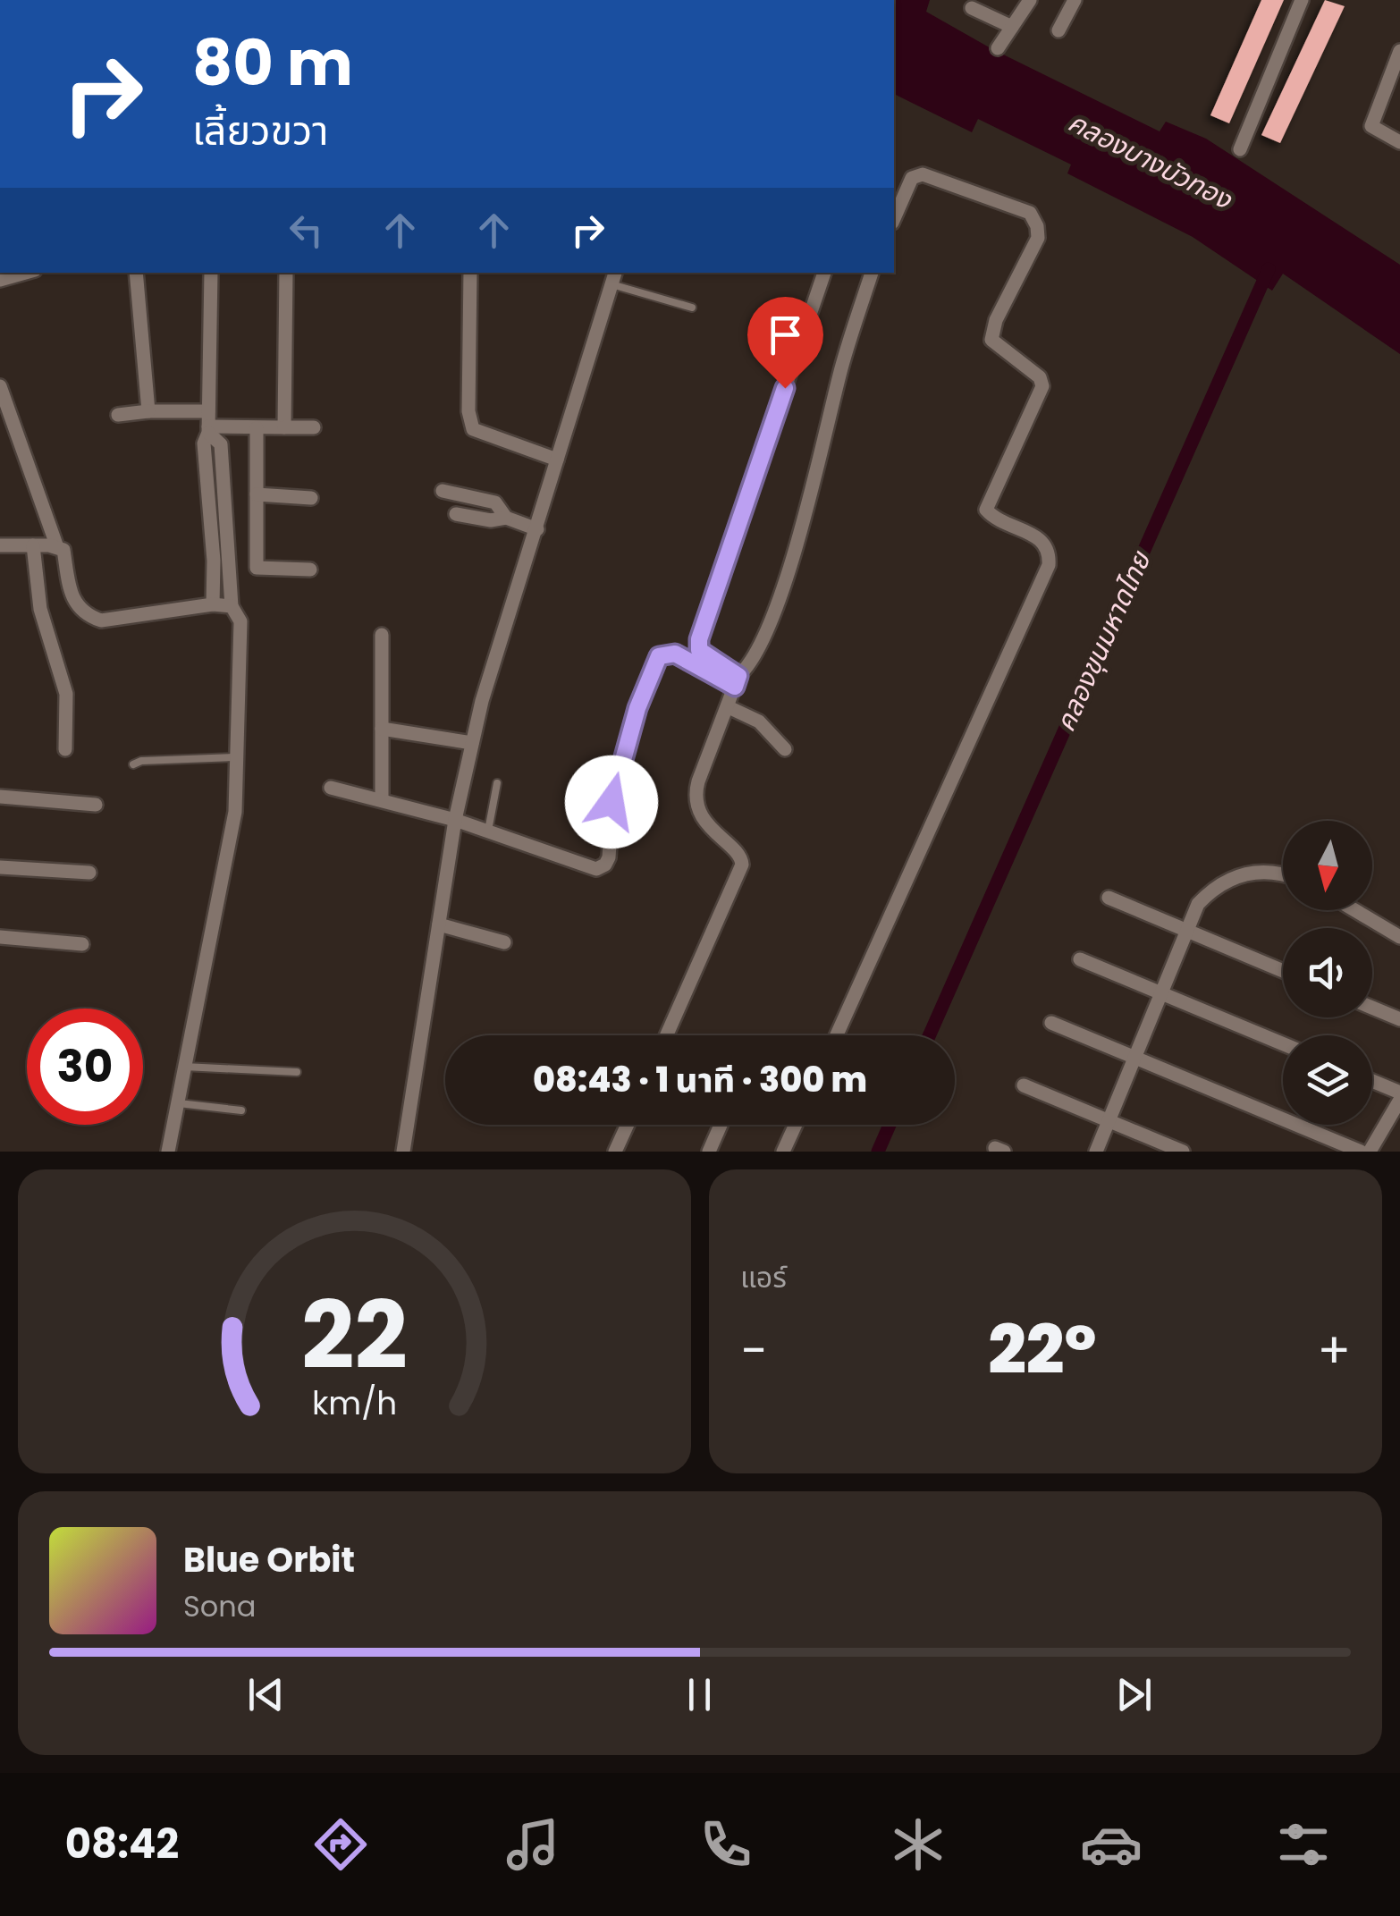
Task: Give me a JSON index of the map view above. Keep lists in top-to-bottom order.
{
  "water": ["คลองบางบัวทอง", "คลองขุนมหาดไทย"],
  "north": "bottom",
  "page": {
    "turn": ["80 m", "เลี้ยวขวา"],
    "limit": "30",
    "trip": "08:43 · 1 นาที · 300 m",
    "tile": "แอร์",
    "heat": ["−", "22°", "+"],
    "song": ["Blue Orbit", "Sona"],
    "tabs": "08:42",
    "gauge": ["22", "km/h"]
  }
}
